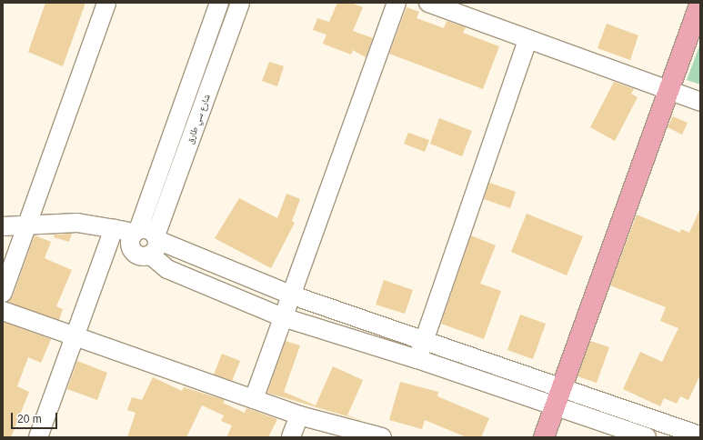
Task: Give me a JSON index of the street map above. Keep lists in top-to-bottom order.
{
  "streets": {
    "street": ["شارع سي طارق"]
  },
  "scale_bar": "20 m"
}
